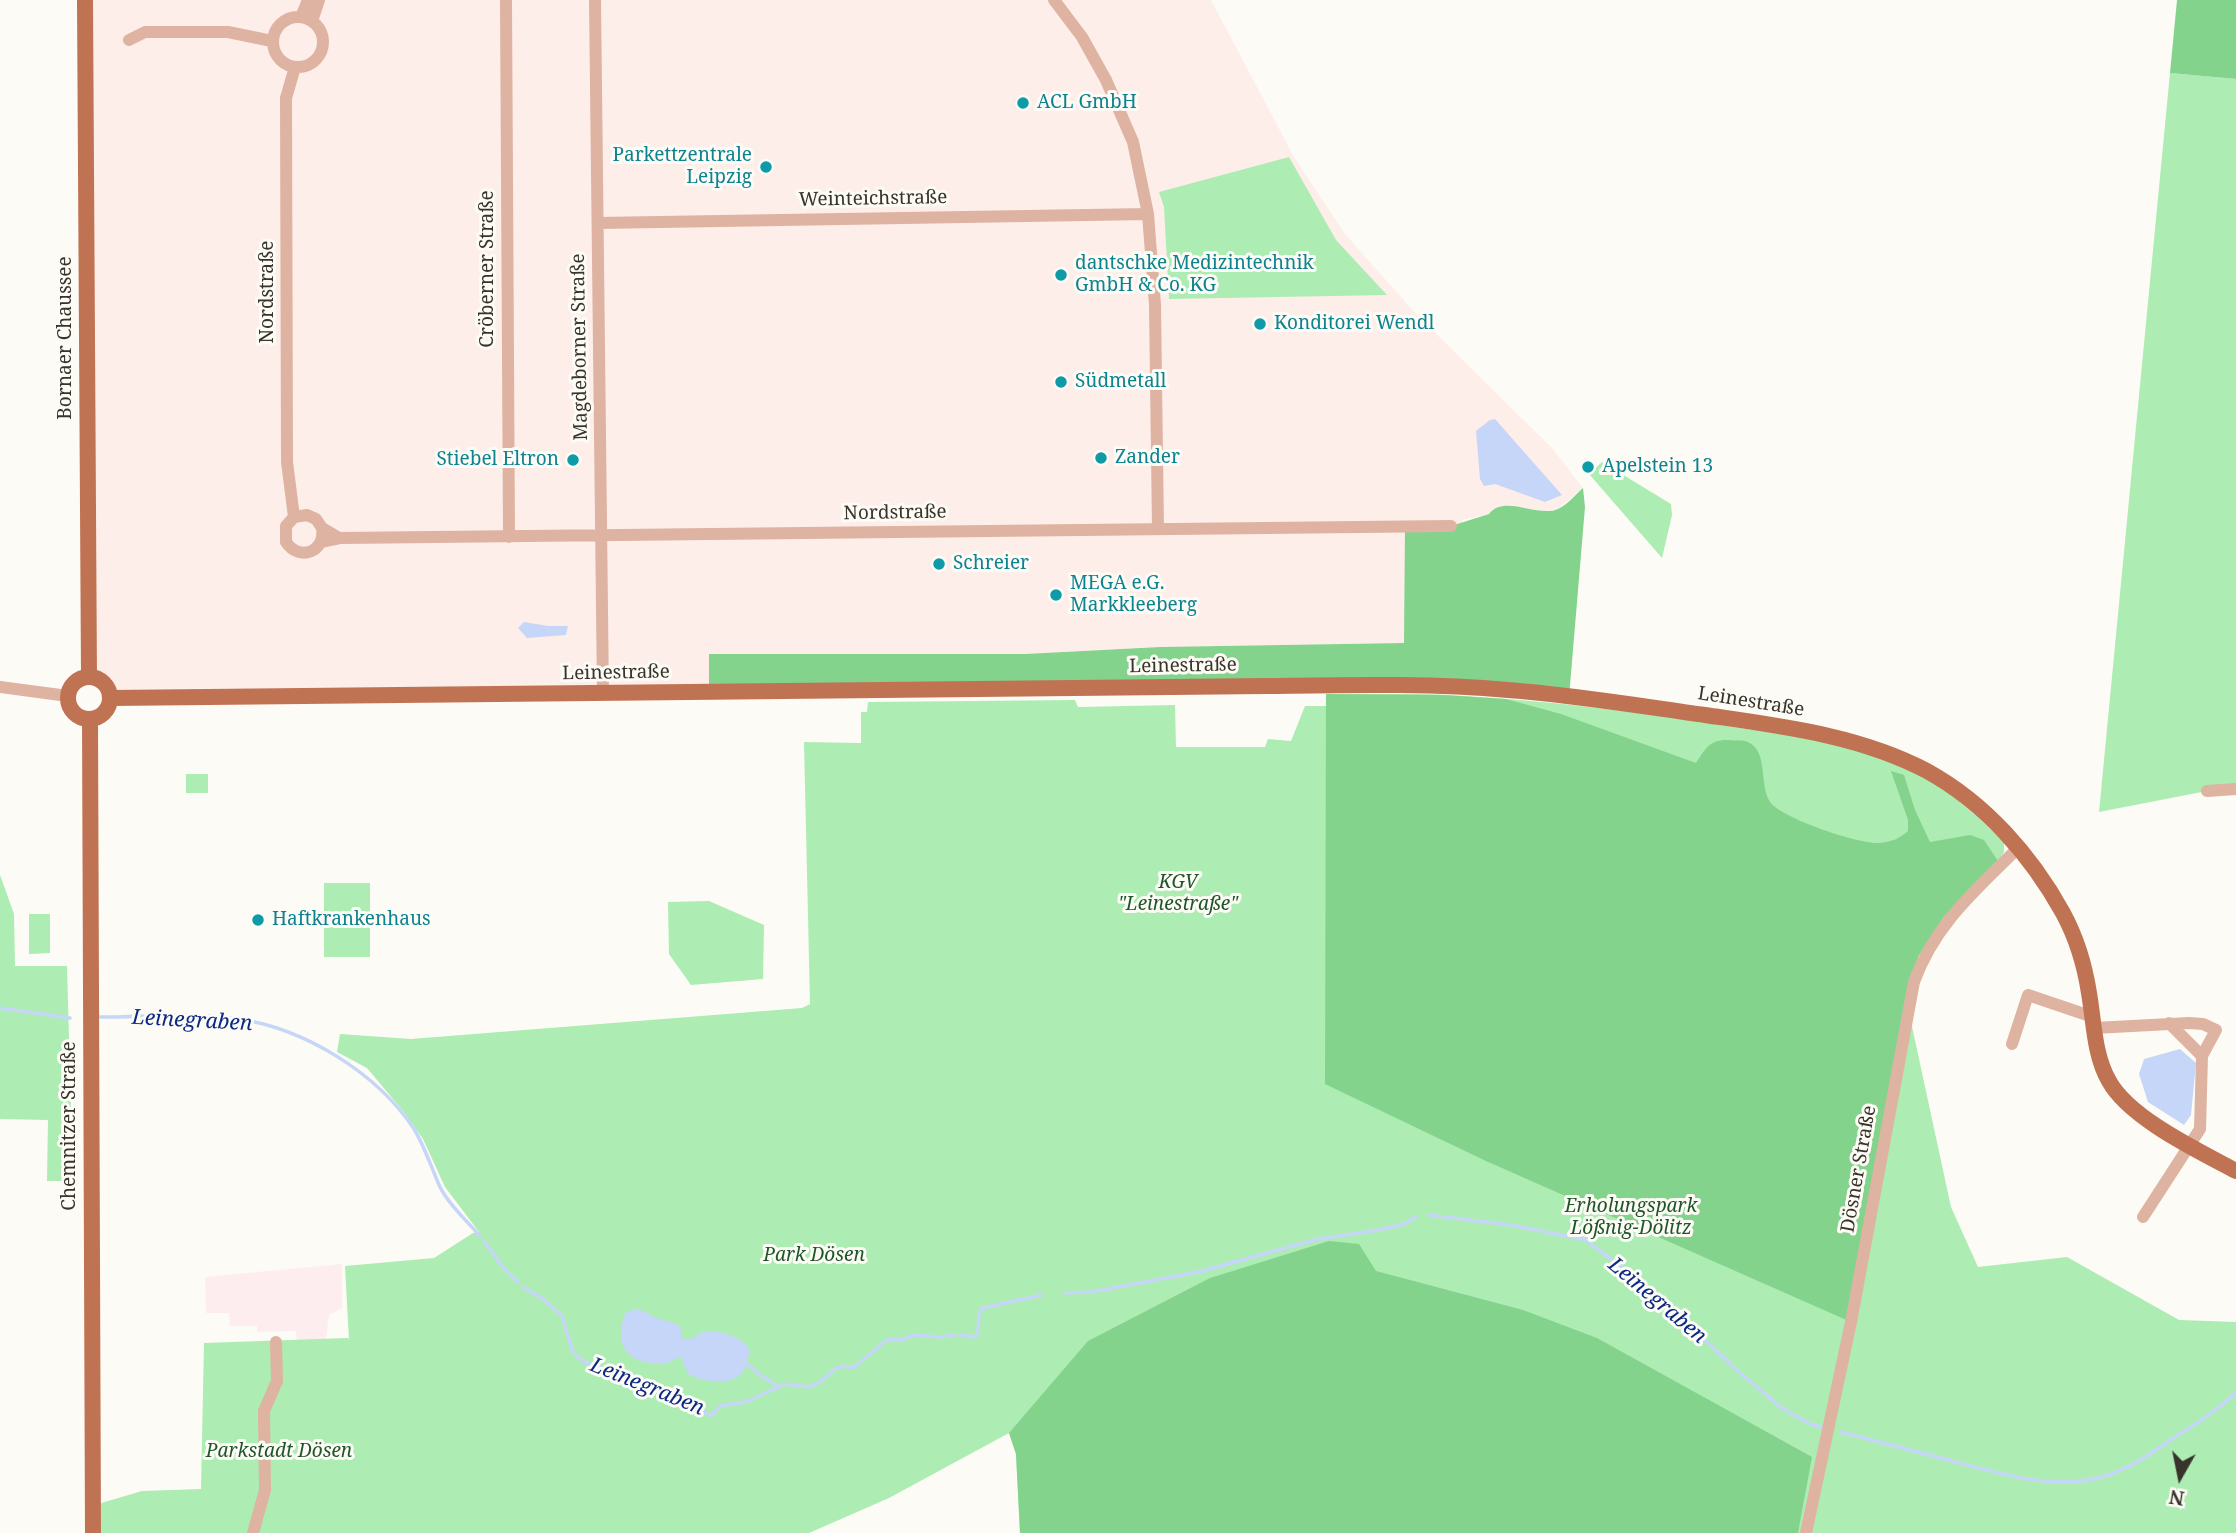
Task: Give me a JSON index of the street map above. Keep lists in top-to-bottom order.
{
  "streets": {
    "main road": ["Bornaer Chaussee", "Leinestraße", "Chemnitzer Straße"],
    "street": [
      "Weinteichstraße",
      "Cröberner Straße",
      "Nordstraße",
      "Magdeborner Straße",
      "Dösner Straße"
    ]
  },
  "crossings": [
    ["Weinteichstraße", "Magdeborner Straße"],
    ["Cröberner Straße", "Nordstraße"],
    ["Nordstraße", "Magdeborner Straße"],
    ["Bornaer Chaussee", "Leinestraße"],
    ["Bornaer Chaussee", "Chemnitzer Straße"],
    ["Magdeborner Straße", "Leinestraße"],
    ["Leinestraße", "Chemnitzer Straße"],
    ["Leinestraße", "Dösner Straße"]
  ],
  "water": ["Leinegraben"],
  "parks": [
    "KGV \"Leinestraße\"",
    "Erholungspark Lößnig-Dölitz",
    "Park Dösen",
    "Parkstadt Dösen"
  ],
  "places": [
    "ACL GmbH",
    "Parkettzentrale Leipzig",
    "dantschke Medizintechnik GmbH & Co. KG",
    "Konditorei Wendl",
    "Südmetall",
    "Zander",
    "Stiebel Eltron",
    "Apelstein 13",
    "Schreier",
    "MEGA e.G. Markkleeberg",
    "Haftkrankenhaus"
  ],
  "north": "bottom"
}
